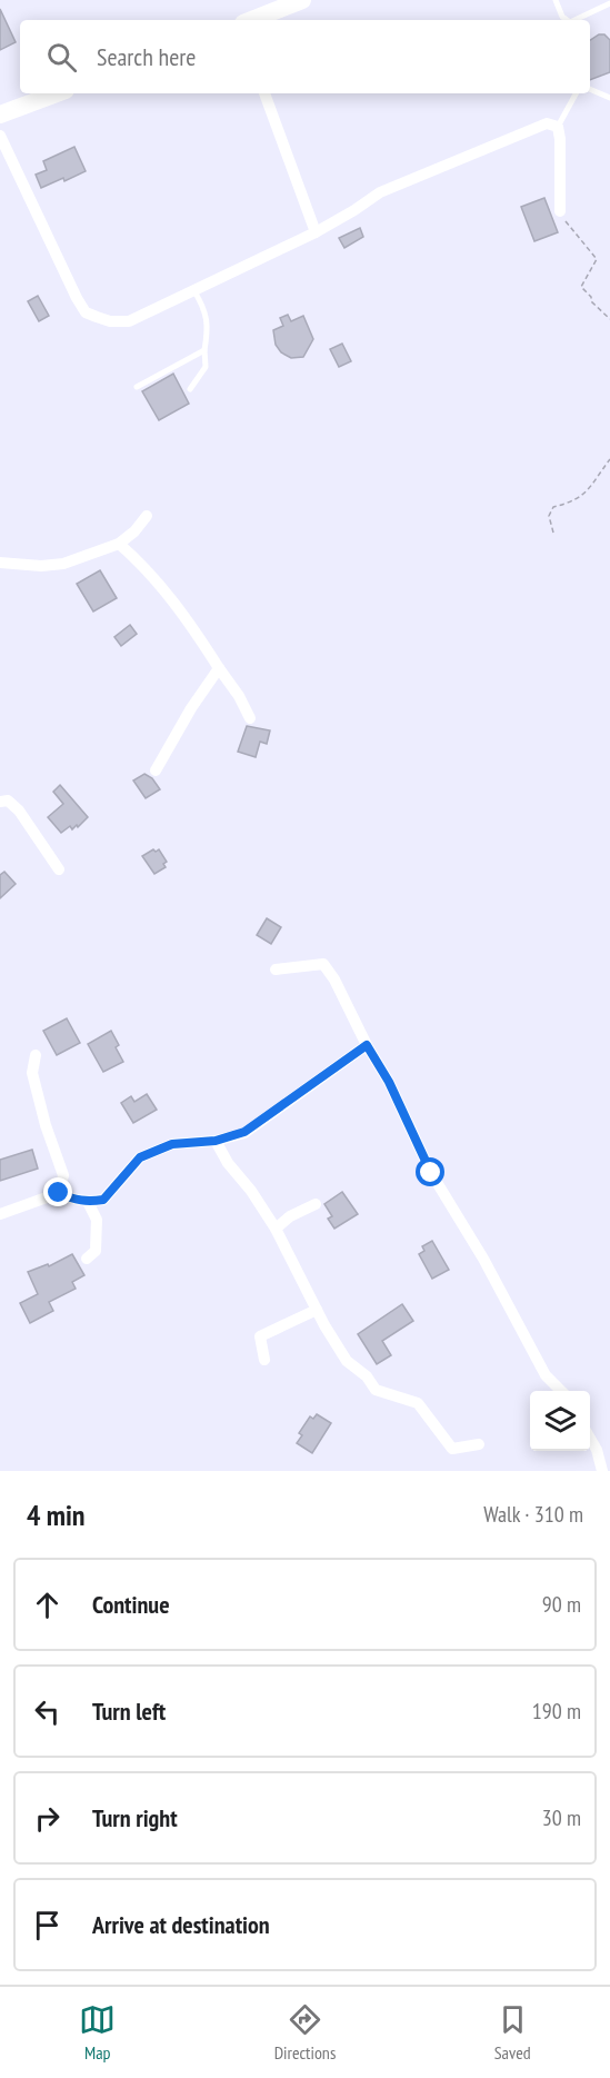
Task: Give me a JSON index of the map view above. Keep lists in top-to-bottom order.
{
  "page": {
    "search": "Search here",
    "heading": ["4 min", "Walk · 310 m"],
    "list": [
      ["Continue", "90 m"],
      ["Turn left", "190 m"],
      ["Turn right", "30 m"],
      "Arrive at destination"
    ],
    "nav": ["Map", "Directions", "Saved"]
  }
}
